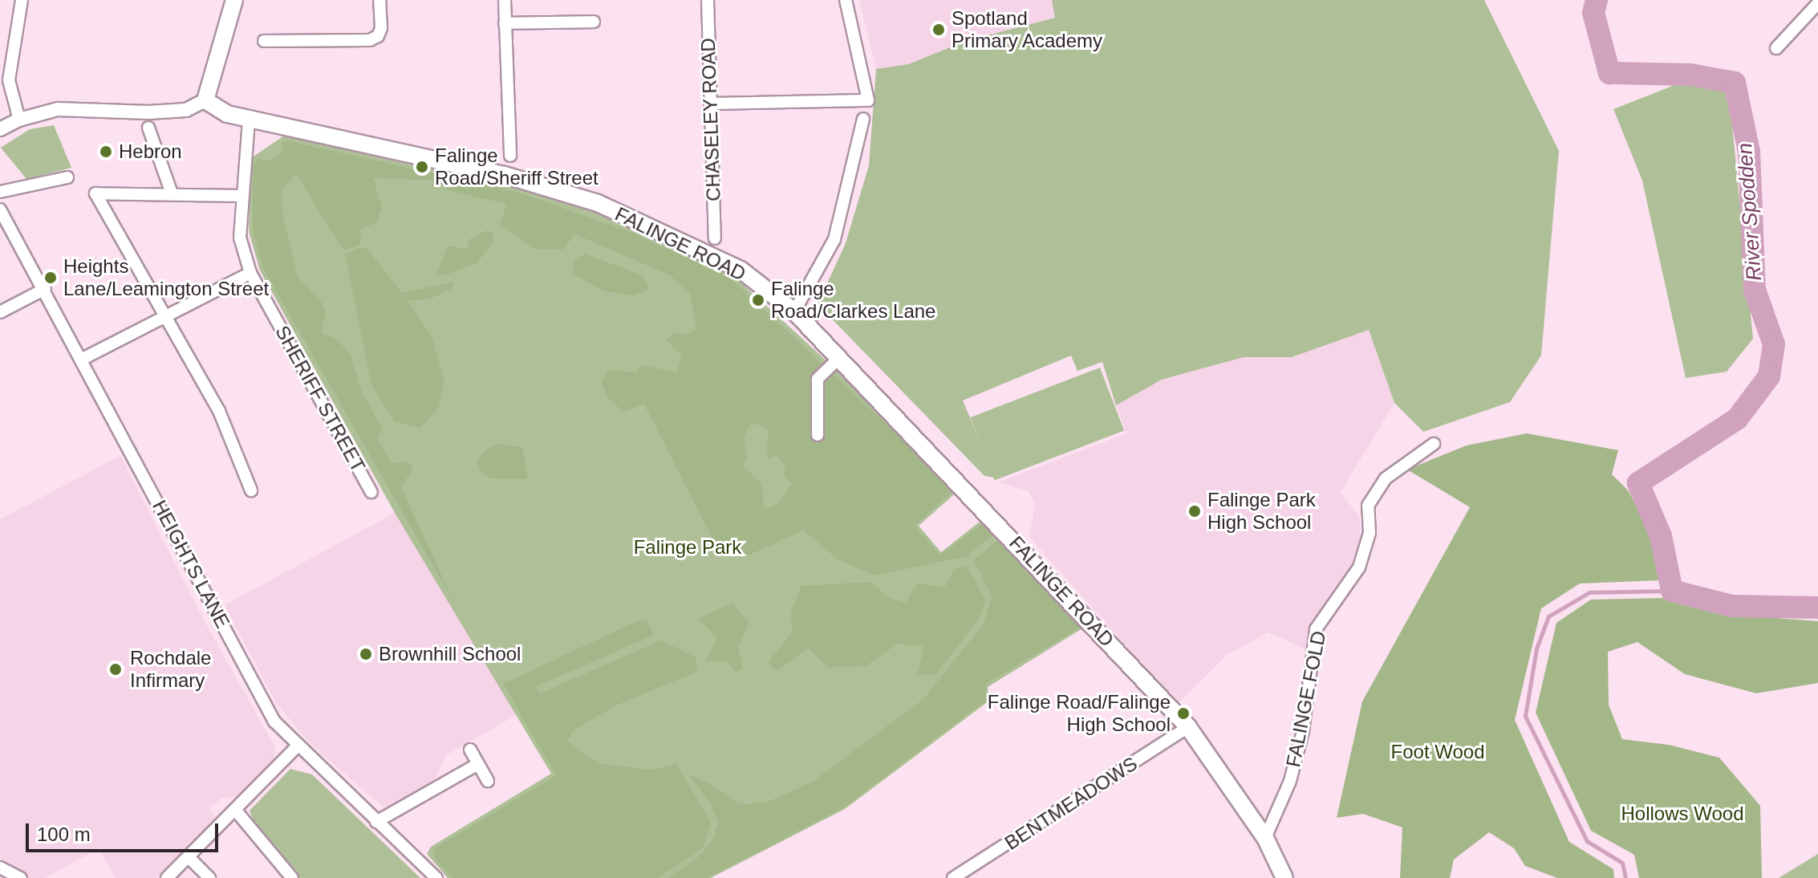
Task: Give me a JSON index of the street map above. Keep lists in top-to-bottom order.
{
  "streets": {
    "main road": ["FALINGE ROAD"],
    "street": [
      "CHASELEY ROAD",
      "SHERIFF STREET",
      "HEIGHTS LANE",
      "FALINGE FOLD",
      "BENTMEADOWS"
    ]
  },
  "crossings": [
    ["FALINGE ROAD", "SHERIFF STREET"],
    ["FALINGE ROAD", "FALINGE FOLD"],
    ["FALINGE ROAD", "BENTMEADOWS"]
  ],
  "water": ["River Spodden"],
  "parks": ["Falinge Park", "Foot Wood", "Hollows Wood"],
  "places": [
    "Spotland Primary Academy",
    "Hebron",
    "Falinge Road/Sheriff Street",
    "Heights Lane/Leamington Street",
    "Falinge Road/Clarkes Lane",
    "Falinge Park High School",
    "Brownhill School",
    "Rochdale Infirmary",
    "Falinge Road/Falinge High School"
  ],
  "scale_bar": "100 m"
}
